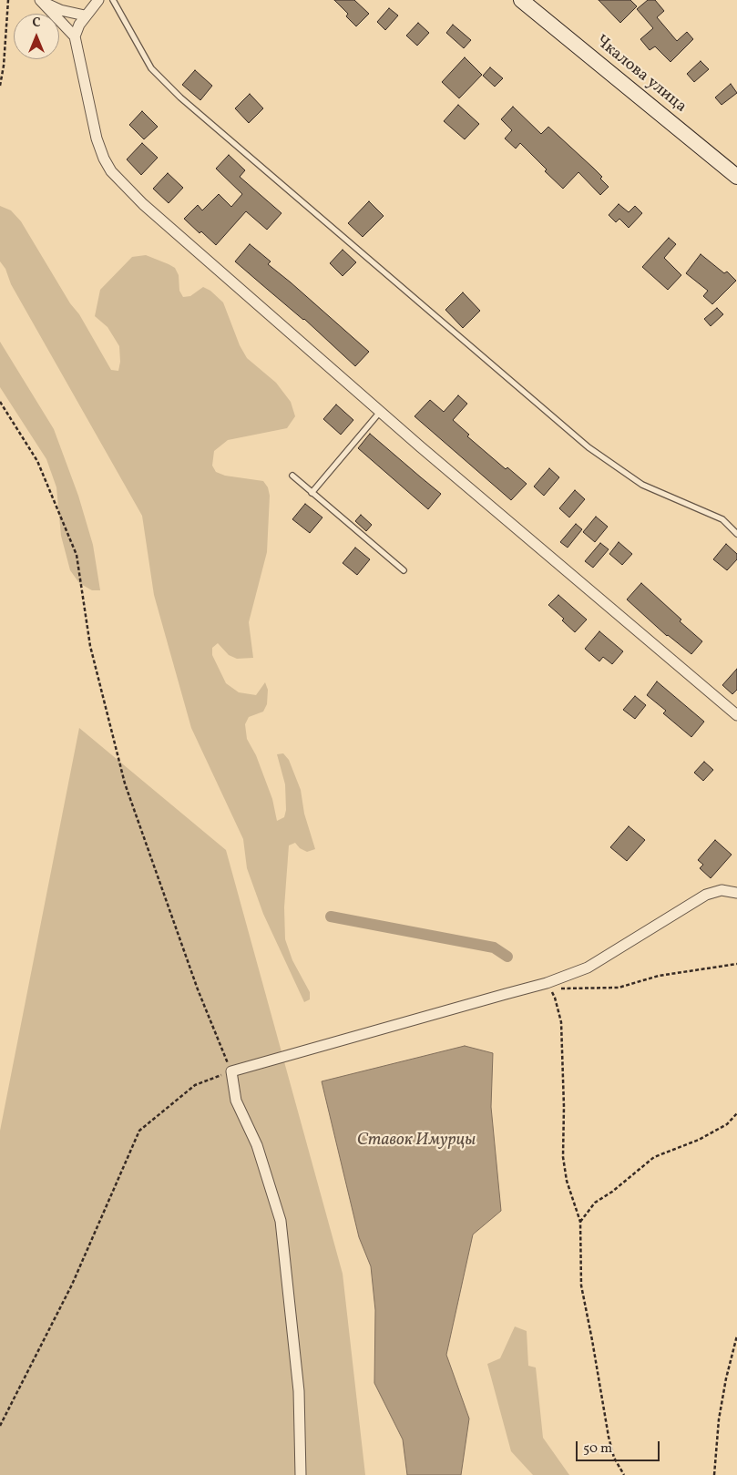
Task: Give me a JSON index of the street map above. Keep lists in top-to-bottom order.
{
  "streets": {
    "main road": ["Чкалова улица"]
  },
  "water": ["Ставок Имурцы"],
  "scale_bar": "50 m",
  "north": "top"
}
